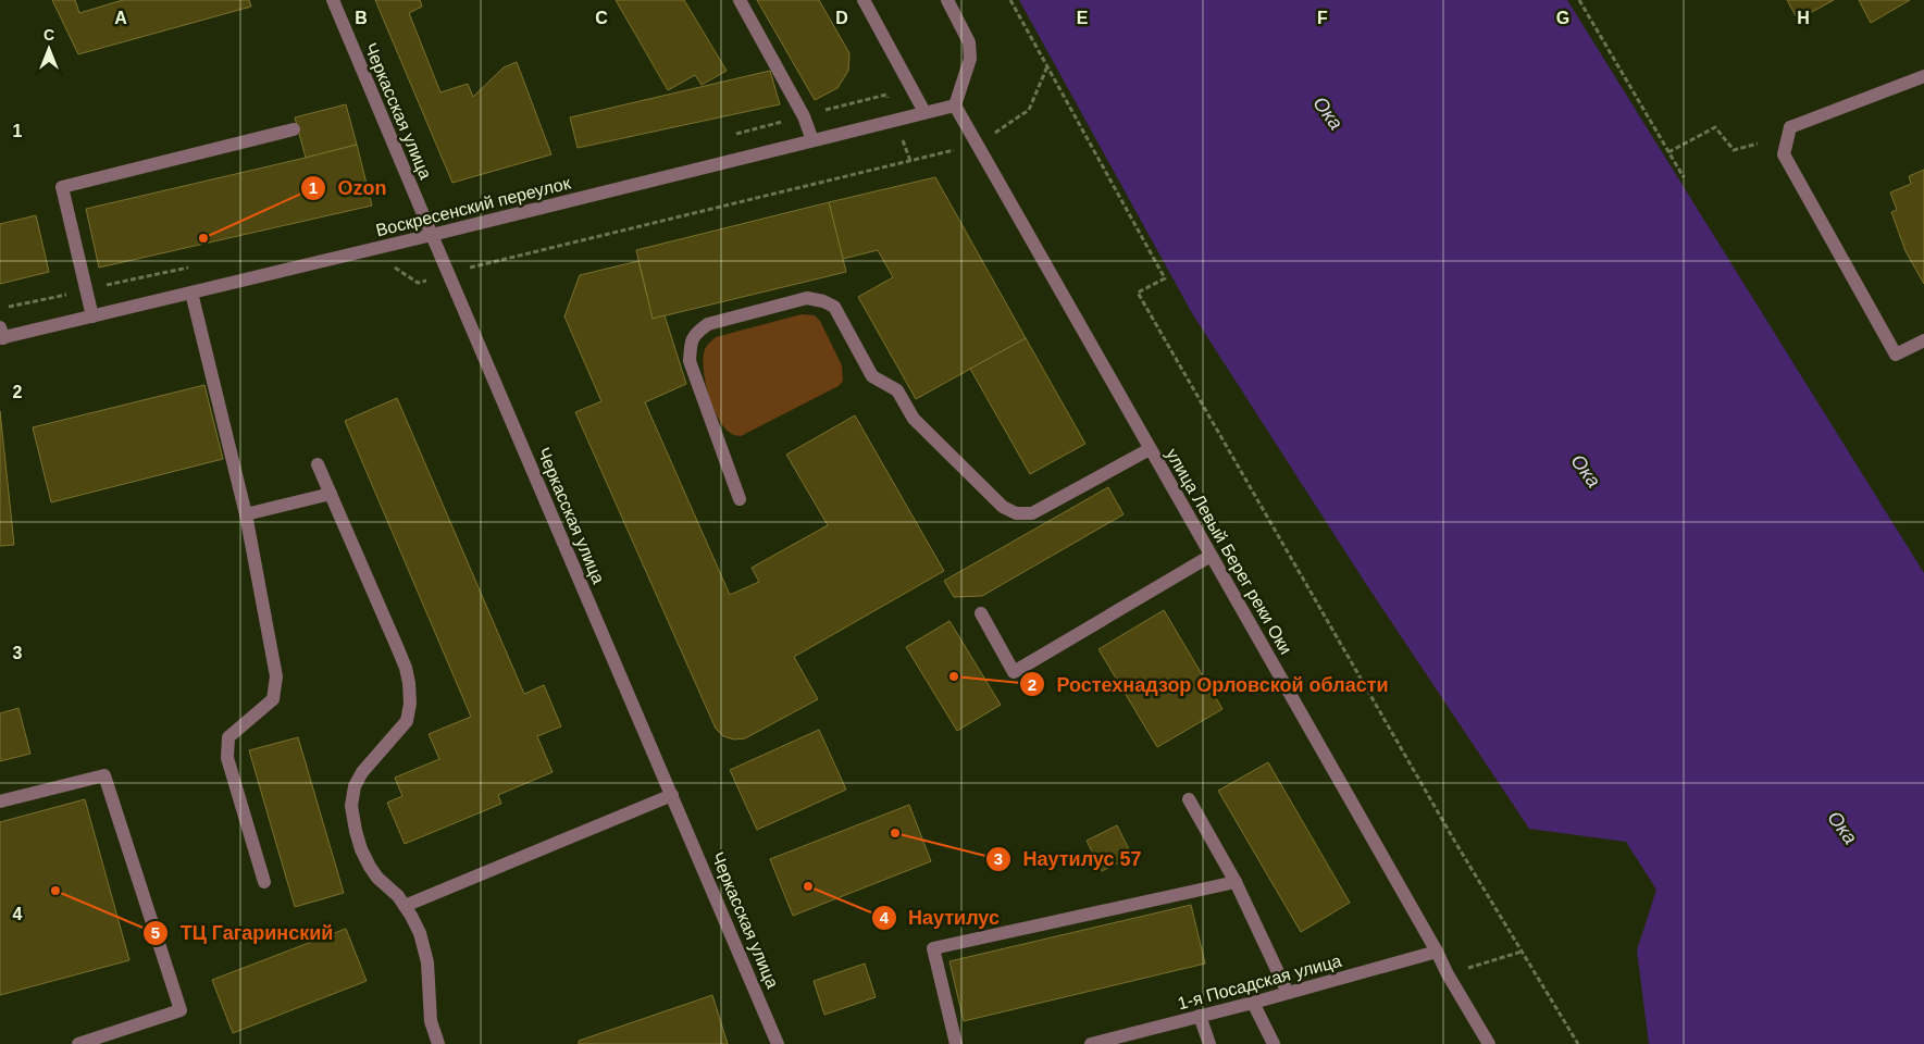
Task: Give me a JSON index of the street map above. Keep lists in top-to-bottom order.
{
  "streets": {
    "street": [
      "Черкасская улица",
      "Воскресенский переулок",
      "улица Левый Берег реки Оки",
      "1-я Посадская улица"
    ]
  },
  "crossings": [
    ["Черкасская улица", "Воскресенский переулок"],
    ["Воскресенский переулок", "улица Левый Берег реки Оки"],
    ["улица Левый Берег реки Оки", "1-я Посадская улица"]
  ],
  "water": ["Ока"],
  "places": [
    "Ozon",
    "Ростехнадзор Орловской области",
    "Наутилус 57",
    "Наутилус",
    "ТЦ Гагаринский"
  ],
  "north": "top",
  "grid": {
    "columns": [
      "A",
      "B",
      "C",
      "D",
      "E",
      "F",
      "G",
      "H"
    ],
    "rows": [
      "1",
      "2",
      "3",
      "4"
    ]
  }
}
